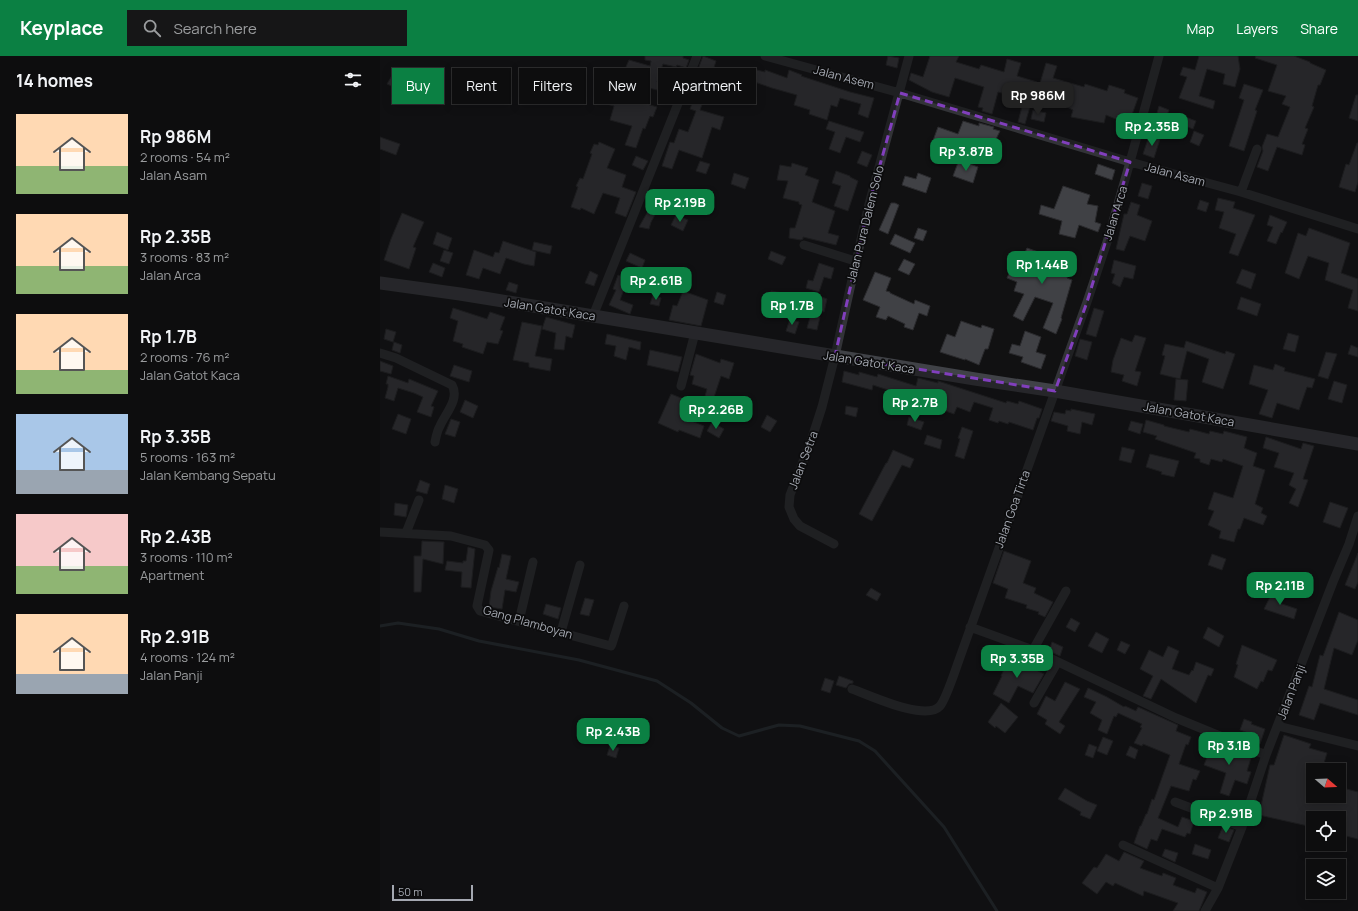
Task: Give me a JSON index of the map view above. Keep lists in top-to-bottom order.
{
  "streets": {
    "main road": ["Jalan Gatot Kaca"],
    "street": [
      "Jalan Asem",
      "Jalan Asam",
      "Jalan Arca",
      "Jalan Pura Dalem Solo",
      "Jalan Setra",
      "Jalan Goa Tirta",
      "Gang Plamboyan",
      "Jalan Panji"
    ]
  },
  "crossings": [
    ["Jalan Asem", "Jalan Asam"],
    ["Jalan Asem", "Jalan Pura Dalem Solo"],
    ["Jalan Asam", "Jalan Arca"],
    ["Jalan Asam", "Jalan Pura Dalem Solo"],
    ["Jalan Arca", "Jalan Gatot Kaca"],
    ["Jalan Arca", "Jalan Goa Tirta"],
    ["Jalan Pura Dalem Solo", "Jalan Gatot Kaca"],
    ["Jalan Pura Dalem Solo", "Jalan Setra"],
    ["Jalan Gatot Kaca", "Jalan Setra"],
    ["Jalan Gatot Kaca", "Jalan Goa Tirta"]
  ],
  "scale_bar": "50 m",
  "north": "right",
  "page": {
    "header": "Keyplace",
    "search": "Search here",
    "nav": ["Map", "Layers", "Share"],
    "heading": "14 homes",
    "chip": [
      "Buy",
      "Rent",
      "Filters",
      "New",
      "Apartment"
    ],
    "price": [
      "Rp 986M",
      "Rp 2.35B",
      "Rp 3.87B",
      "Rp 2.19B",
      "Rp 1.44B",
      "Rp 2.61B",
      "Rp 1.7B",
      "Rp 2.7B",
      "Rp 2.26B",
      "Rp 2.11B",
      "Rp 3.35B",
      "Rp 2.43B",
      "Rp 3.1B",
      "Rp 2.91B"
    ],
    "list": [
      {
        "name": "Rp 986M",
        "note": "2 rooms · 54 m² · Jalan Asam"
      },
      {
        "name": "Rp 2.35B",
        "note": "3 rooms · 83 m² · Jalan Arca"
      },
      {
        "name": "Rp 1.7B",
        "note": "2 rooms · 76 m² · Jalan Gatot Kaca"
      },
      {
        "name": "Rp 3.35B",
        "note": "5 rooms · 163 m² · Jalan Kembang Sepatu"
      },
      {
        "name": "Rp 2.43B",
        "note": "3 rooms · 110 m² · Apartment"
      },
      {
        "name": "Rp 2.91B",
        "note": "4 rooms · 124 m² · Jalan Panji"
      }
    ],
    "scale": "50 m"
  }
}
